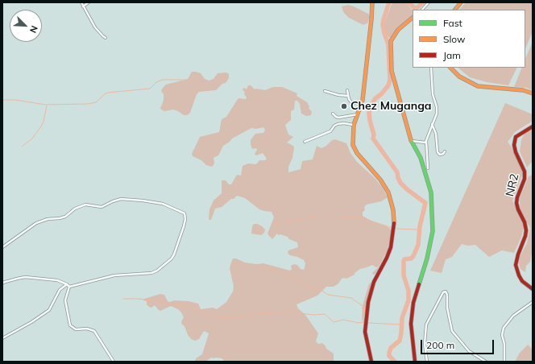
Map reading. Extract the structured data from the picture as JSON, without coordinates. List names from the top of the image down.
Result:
{
  "streets": {
    "main road": ["NR2"]
  },
  "places": ["Chez Muganga"],
  "legend": ["Fast", "Slow", "Jam"],
  "scale_bar": "200 m",
  "north": "bottom right"
}
